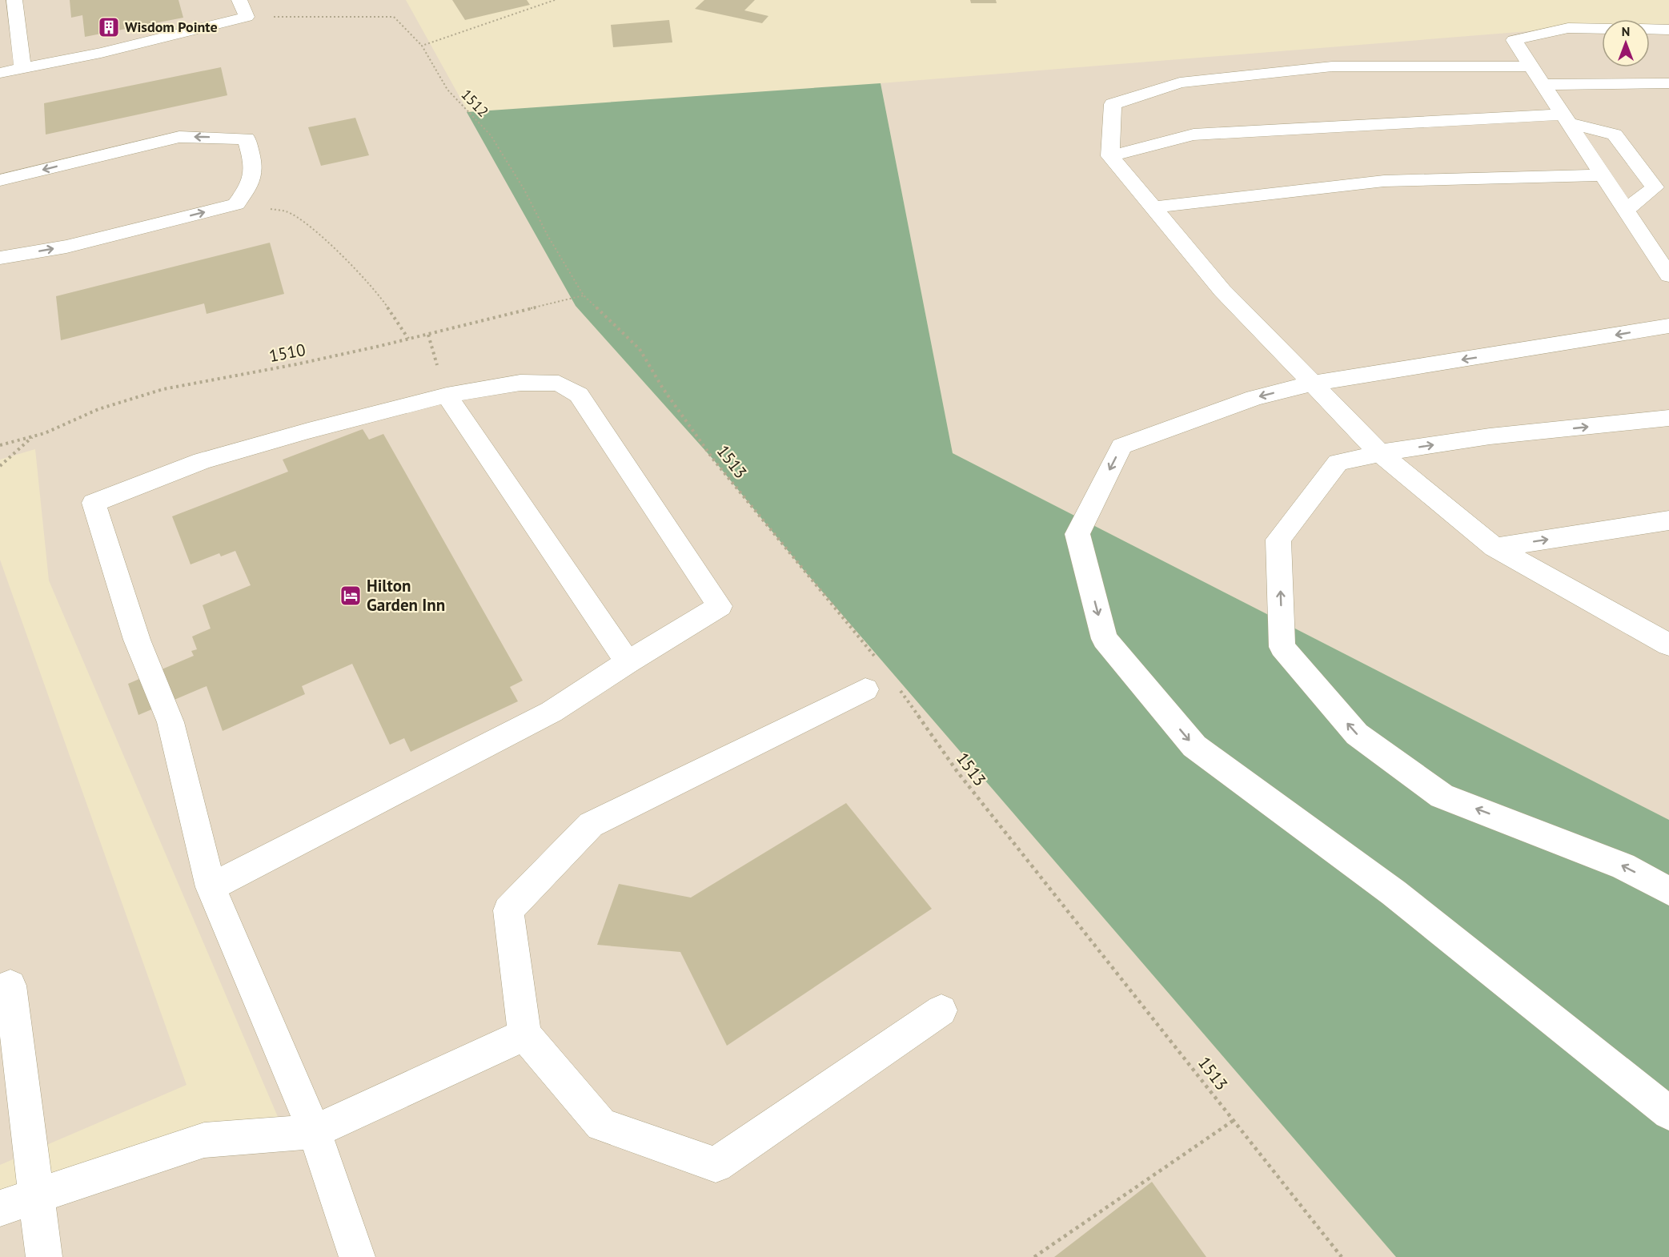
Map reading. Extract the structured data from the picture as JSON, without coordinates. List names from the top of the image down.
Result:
{
  "streets": {
    "path": ["1512", "1510", "1513"]
  },
  "crossings": [
    ["1512", "1510"],
    ["1512", "1513"],
    ["1510", "1513"]
  ],
  "places": {
    "building": ["Wisdom Pointe"],
    "hotel": ["Hilton Garden Inn"]
  },
  "north": "top"
}
